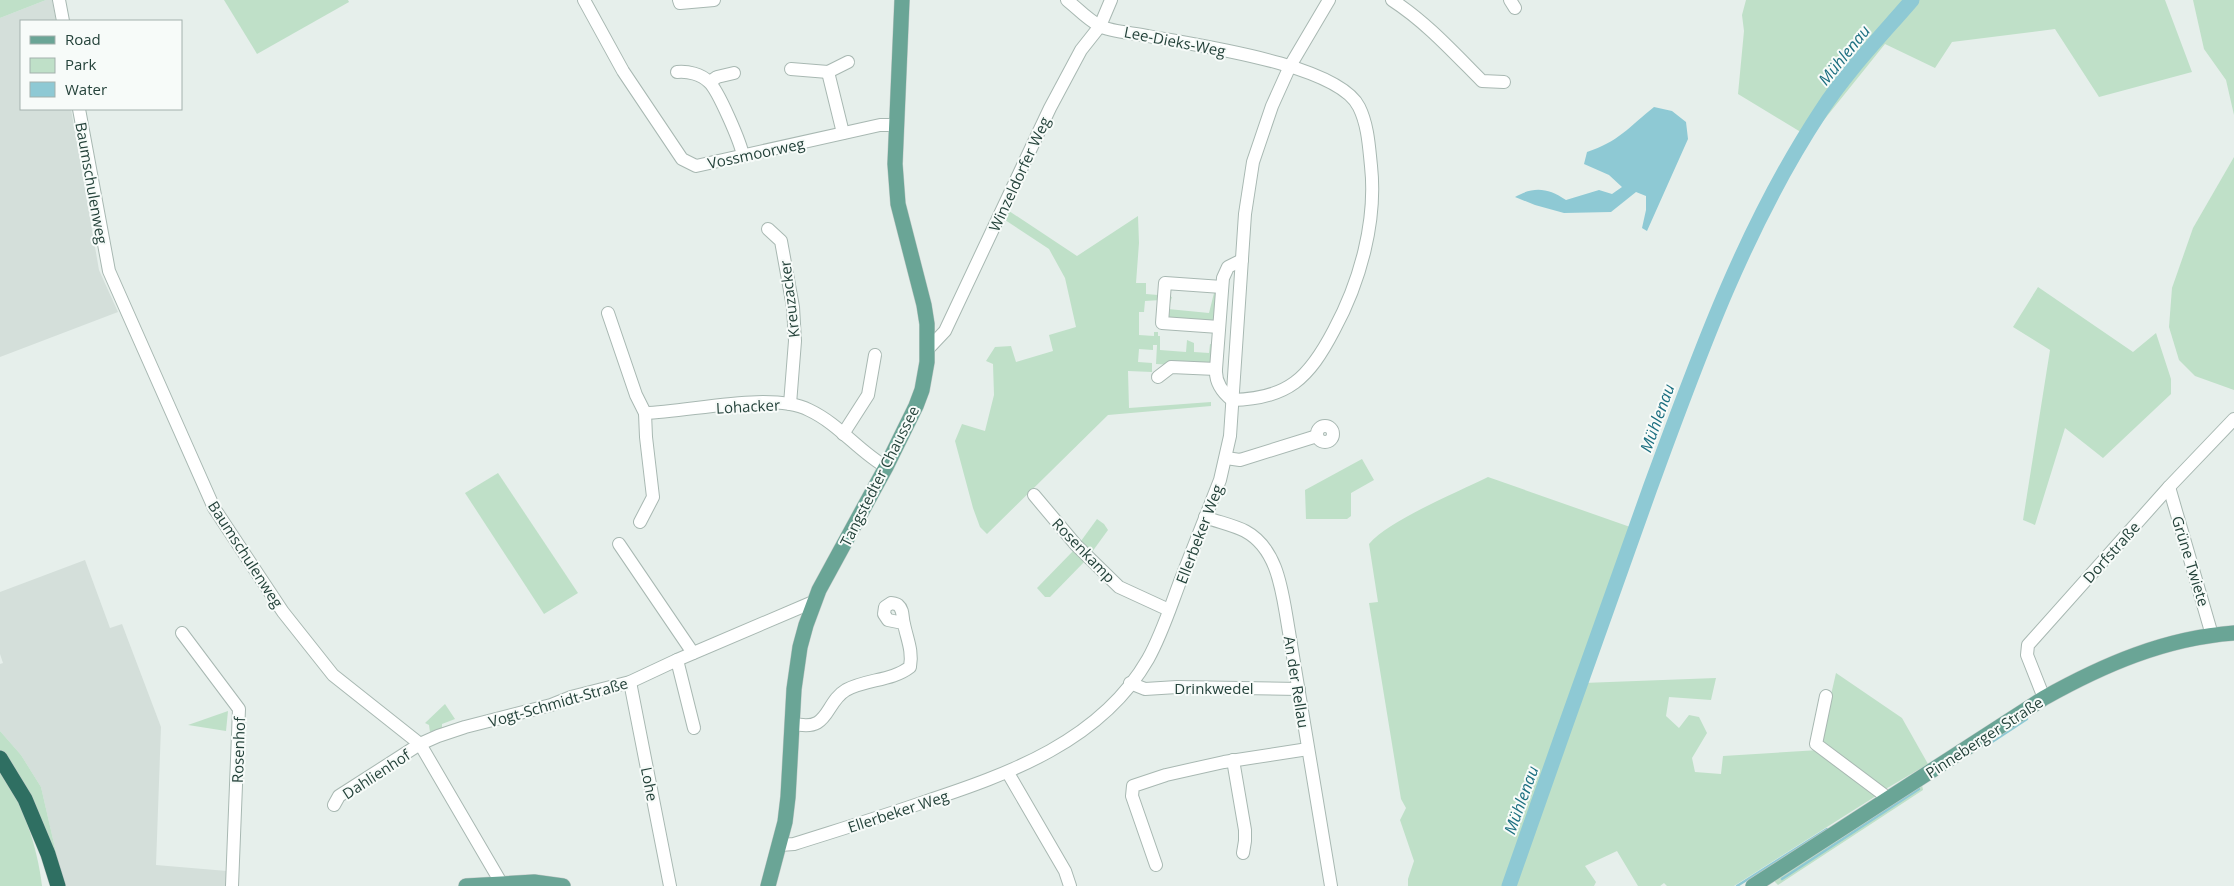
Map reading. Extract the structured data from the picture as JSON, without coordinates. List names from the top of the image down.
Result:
{
  "streets": {
    "main road": ["Tangstedter Chaussee", "Pinneberger Straße"],
    "street": [
      "Lee-Dieks-Weg",
      "Vossmoorweg",
      "Winzeldorfer Weg",
      "Baumschulenweg",
      "Kreuzacker",
      "Lohacker",
      "Ellerbeker Weg",
      "Rosenkamp",
      "Dorfstraße",
      "Grüne Twiete",
      "An der Rellau",
      "Drinkwedel",
      "Vogt-Schmidt-Straße",
      "Rosenhof",
      "Dahlienhof",
      "Lohe"
    ]
  },
  "crossings": [
    ["Lee-Dieks-Weg", "Winzeldorfer Weg"],
    ["Lee-Dieks-Weg", "Ellerbeker Weg"],
    ["Vossmoorweg", "Tangstedter Chaussee"],
    ["Winzeldorfer Weg", "Tangstedter Chaussee"],
    ["Baumschulenweg", "Vogt-Schmidt-Straße"],
    ["Baumschulenweg", "Dahlienhof"],
    ["Kreuzacker", "Lohacker"],
    ["Lohacker", "Tangstedter Chaussee"],
    ["Tangstedter Chaussee", "Ellerbeker Weg"],
    ["Tangstedter Chaussee", "Vogt-Schmidt-Straße"],
    ["Ellerbeker Weg", "Rosenkamp"],
    ["Ellerbeker Weg", "An der Rellau"],
    ["Ellerbeker Weg", "Drinkwedel"],
    ["Dorfstraße", "Grüne Twiete"],
    ["Dorfstraße", "Pinneberger Straße"],
    ["Grüne Twiete", "Pinneberger Straße"],
    ["An der Rellau", "Drinkwedel"],
    ["Vogt-Schmidt-Straße", "Dahlienhof"],
    ["Vogt-Schmidt-Straße", "Lohe"]
  ],
  "water": ["Mühlenau"],
  "legend": ["Road", "Park", "Water"]
}
